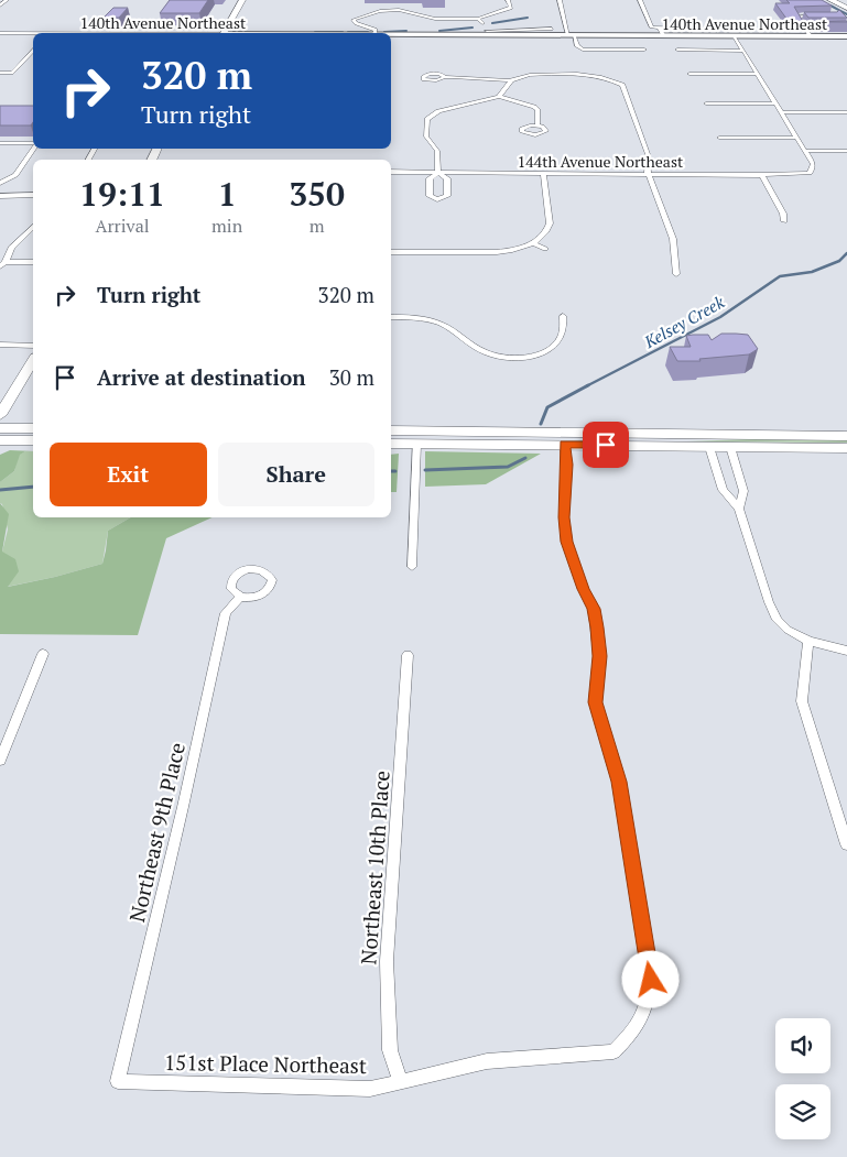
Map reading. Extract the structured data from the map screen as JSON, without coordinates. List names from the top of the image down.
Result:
{
  "streets": {
    "main road": ["140th Avenue Northeast"],
    "street": [
      "144th Avenue Northeast",
      "Northeast 9th Place",
      "Northeast 10th Place",
      "151st Place Northeast"
    ]
  },
  "crossings": [
    ["Northeast 9th Place", "151st Place Northeast"],
    ["Northeast 10th Place", "151st Place Northeast"]
  ],
  "water": ["Kelsey Creek"],
  "page": {
    "turn": ["320 m", "Turn right"],
    "eta": [
      "19:11",
      "Arrival",
      "1",
      "min",
      "350",
      "m"
    ],
    "list": [
      {
        "name": "Turn right",
        "value": "320 m"
      },
      {
        "name": "Arrive at destination",
        "value": "30 m"
      }
    ],
    "buttons": ["Exit", "Share"]
  }
}
